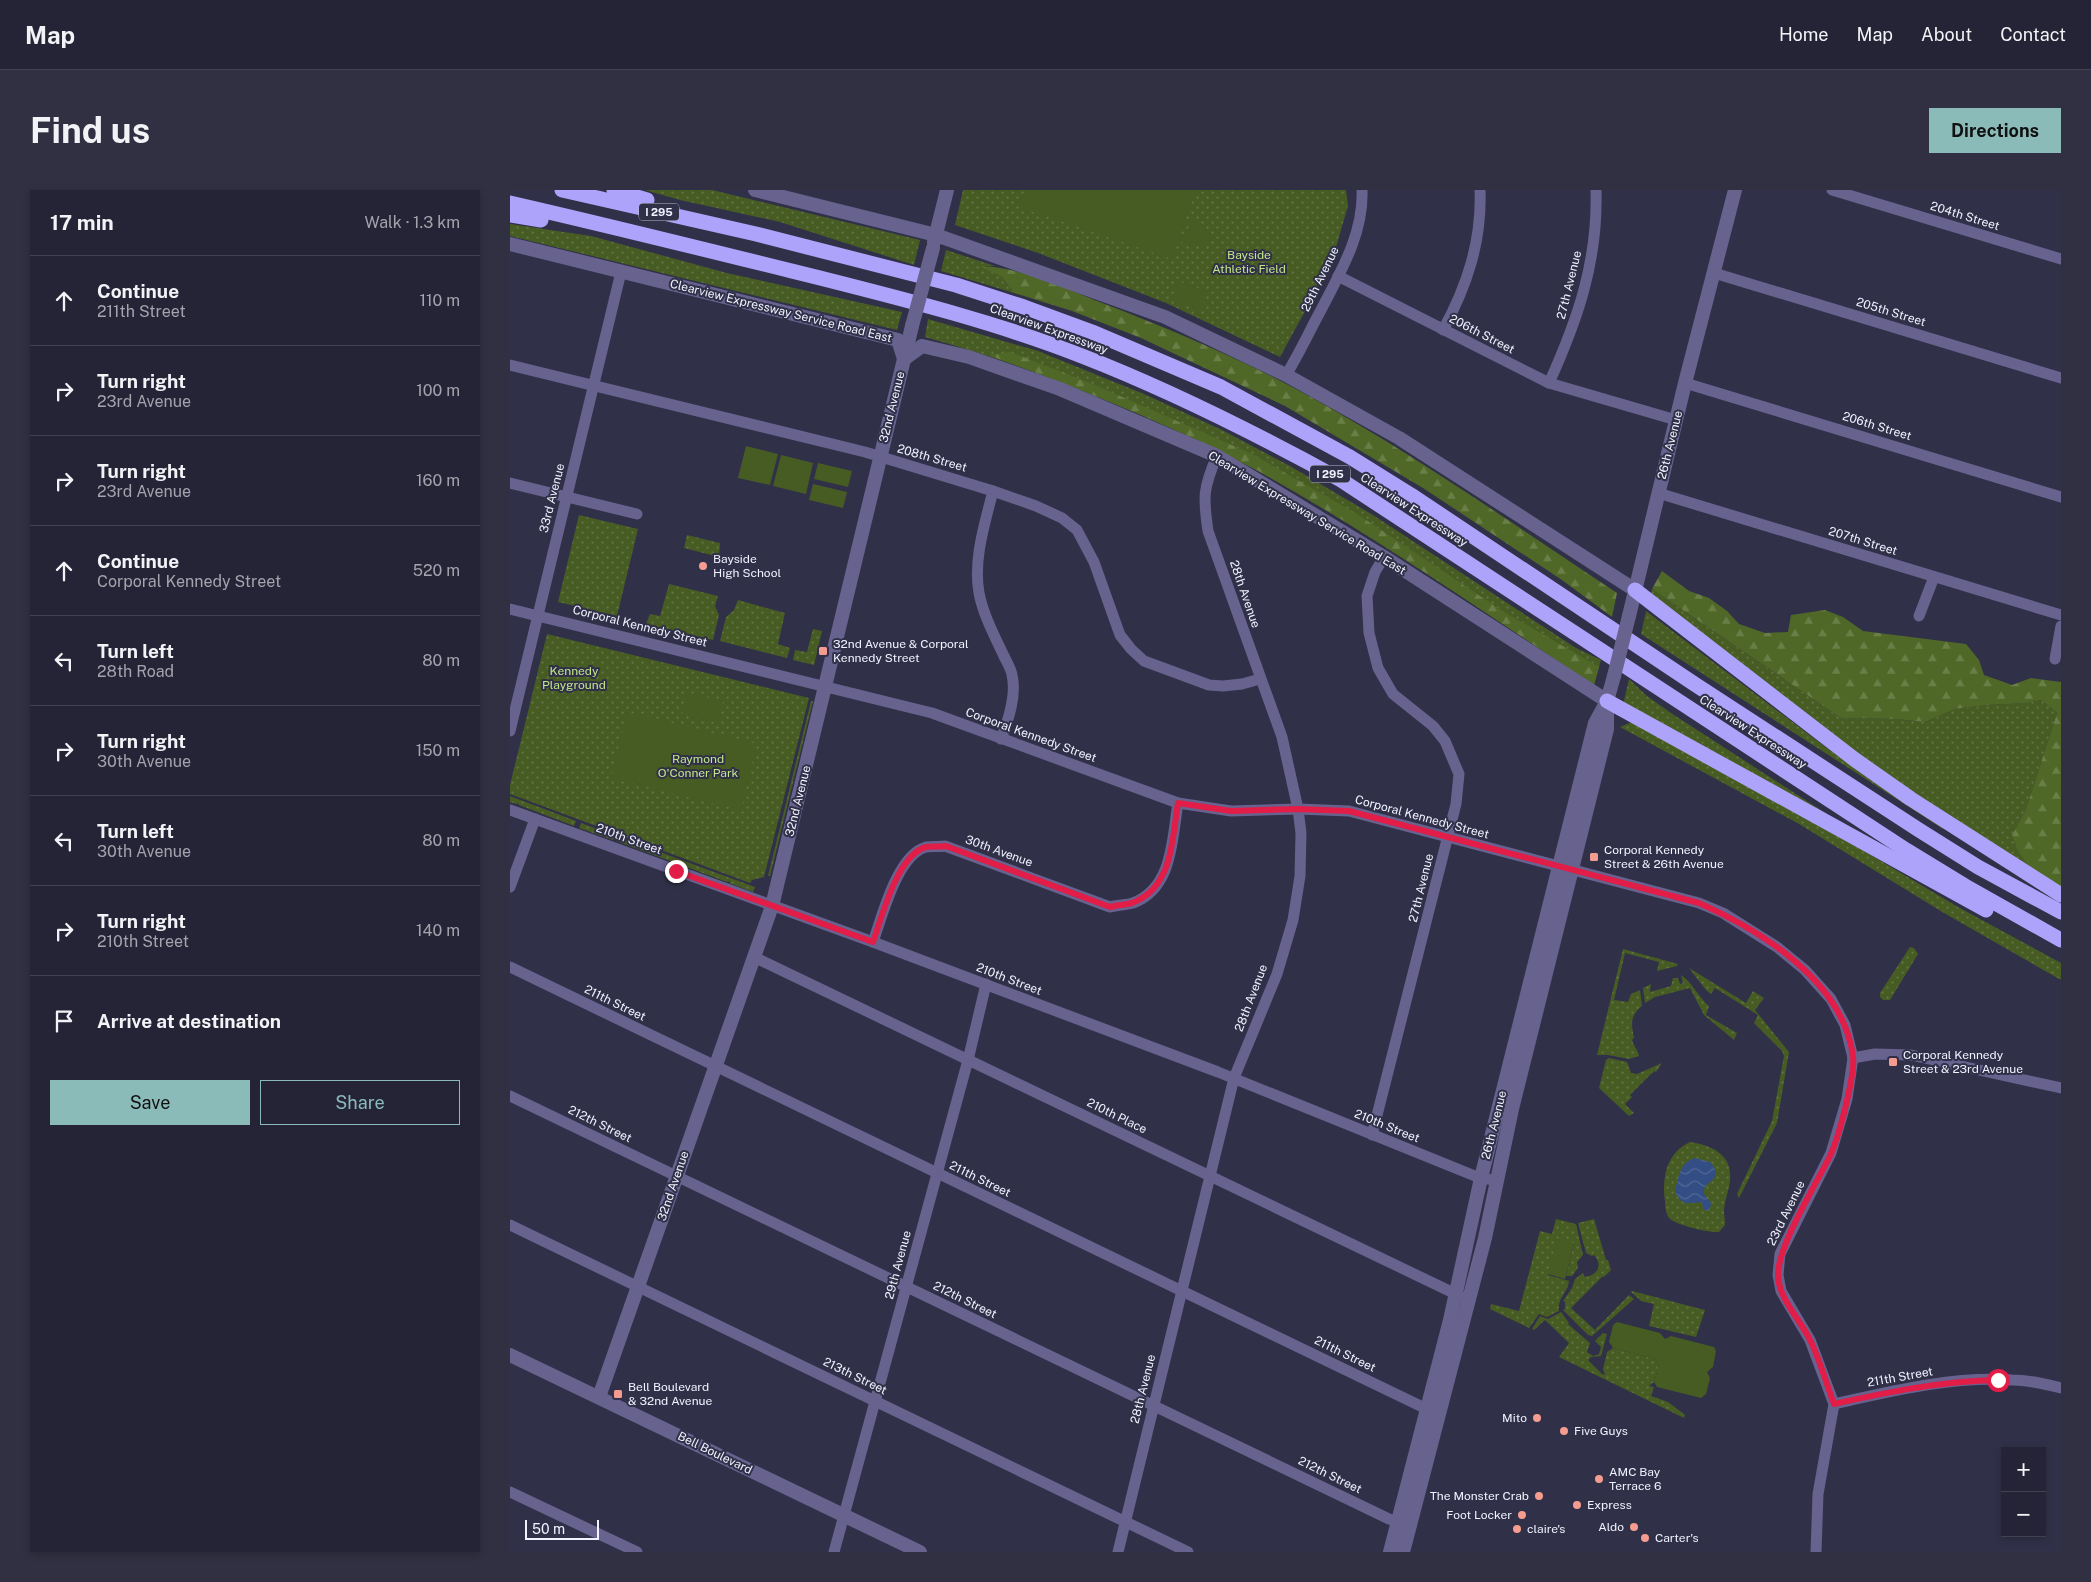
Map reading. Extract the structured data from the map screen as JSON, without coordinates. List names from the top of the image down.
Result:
{
  "streets": {
    "highway": ["I 295", "Clearview Expressway"],
    "street": [
      "204th Street",
      "29th Avenue",
      "27th Avenue",
      "Clearview Expressway Service Road East",
      "205th Street",
      "206th Street",
      "32nd Avenue",
      "26th Avenue",
      "208th Street",
      "33rd Avenue",
      "207th Street",
      "28th Avenue",
      "Corporal Kennedy Street",
      "210th Street",
      "30th Avenue",
      "211th Street",
      "210th Place",
      "212th Street",
      "23rd Avenue",
      "213th Street",
      "Bell Boulevard"
    ]
  },
  "crossings": [
    ["29th Avenue", "206th Street"],
    ["29th Avenue", "210th Street"],
    ["29th Avenue", "211th Street"],
    ["29th Avenue", "210th Place"],
    ["29th Avenue", "212th Street"],
    ["29th Avenue", "213th Street"],
    ["29th Avenue", "Bell Boulevard"],
    ["27th Avenue", "Clearview Expressway Service Road East"],
    ["27th Avenue", "206th Street"],
    ["27th Avenue", "Corporal Kennedy Street"],
    ["27th Avenue", "210th Street"],
    ["Clearview Expressway Service Road East", "32nd Avenue"],
    ["Clearview Expressway Service Road East", "26th Avenue"],
    ["Clearview Expressway Service Road East", "33rd Avenue"],
    ["Clearview Expressway Service Road East", "28th Avenue"],
    ["205th Street", "26th Avenue"],
    ["206th Street", "26th Avenue"],
    ["32nd Avenue", "208th Street"],
    ["32nd Avenue", "Corporal Kennedy Street"],
    ["32nd Avenue", "210th Street"],
    ["32nd Avenue", "211th Street"],
    ["32nd Avenue", "210th Place"],
    ["32nd Avenue", "212th Street"],
    ["32nd Avenue", "213th Street"],
    ["32nd Avenue", "Bell Boulevard"],
    ["26th Avenue", "207th Street"],
    ["26th Avenue", "Corporal Kennedy Street"],
    ["26th Avenue", "210th Street"],
    ["26th Avenue", "211th Street"],
    ["26th Avenue", "210th Place"],
    ["26th Avenue", "212th Street"],
    ["208th Street", "33rd Avenue"],
    ["208th Street", "28th Avenue"],
    ["33rd Avenue", "Corporal Kennedy Street"],
    ["28th Avenue", "Corporal Kennedy Street"],
    ["28th Avenue", "210th Street"],
    ["28th Avenue", "211th Street"],
    ["28th Avenue", "210th Place"],
    ["28th Avenue", "212th Street"],
    ["28th Avenue", "213th Street"],
    ["Corporal Kennedy Street", "30th Avenue"],
    ["Corporal Kennedy Street", "23rd Avenue"],
    ["210th Street", "30th Avenue"],
    ["211th Street", "23rd Avenue"]
  ],
  "parks": ["Bayside Athletic Field", "Kennedy Playground", "Raymond O'Conner Park"],
  "places": {
    "other": [
      "Bayside High School",
      "Mito",
      "Five Guys",
      "AMC Bay Terrace 6",
      "The Monster Crab",
      "Express",
      "Foot Locker",
      "Aldo",
      "claire's",
      "Carter's"
    ],
    "transit": [
      "32nd Avenue & Corporal Kennedy Street",
      "Corporal Kennedy Street & 26th Avenue",
      "Corporal Kennedy Street & 23rd Avenue",
      "Bell Boulevard & 32nd Avenue"
    ]
  },
  "scale_bar": "50 m",
  "page": {
    "header": "Map",
    "nav": [
      "Home",
      "Map",
      "About",
      "Contact"
    ],
    "buttons": [
      "Directions",
      ["Save", "Share"]
    ],
    "title": "Find us",
    "heading": ["17 min", "Walk · 1.3 km"],
    "list": [
      ["Continue", "211th Street", "110 m"],
      ["Turn right", "23rd Avenue", "100 m"],
      ["Turn right", "23rd Avenue", "160 m"],
      ["Continue", "Corporal Kennedy Street", "520 m"],
      ["Turn left", "28th Road", "80 m"],
      ["Turn right", "30th Avenue", "150 m"],
      ["Turn left", "30th Avenue", "80 m"],
      ["Turn right", "210th Street", "140 m"],
      "Arrive at destination"
    ],
    "map_buttons": ["+", "−"],
    "scale": "50 m"
  }
}
